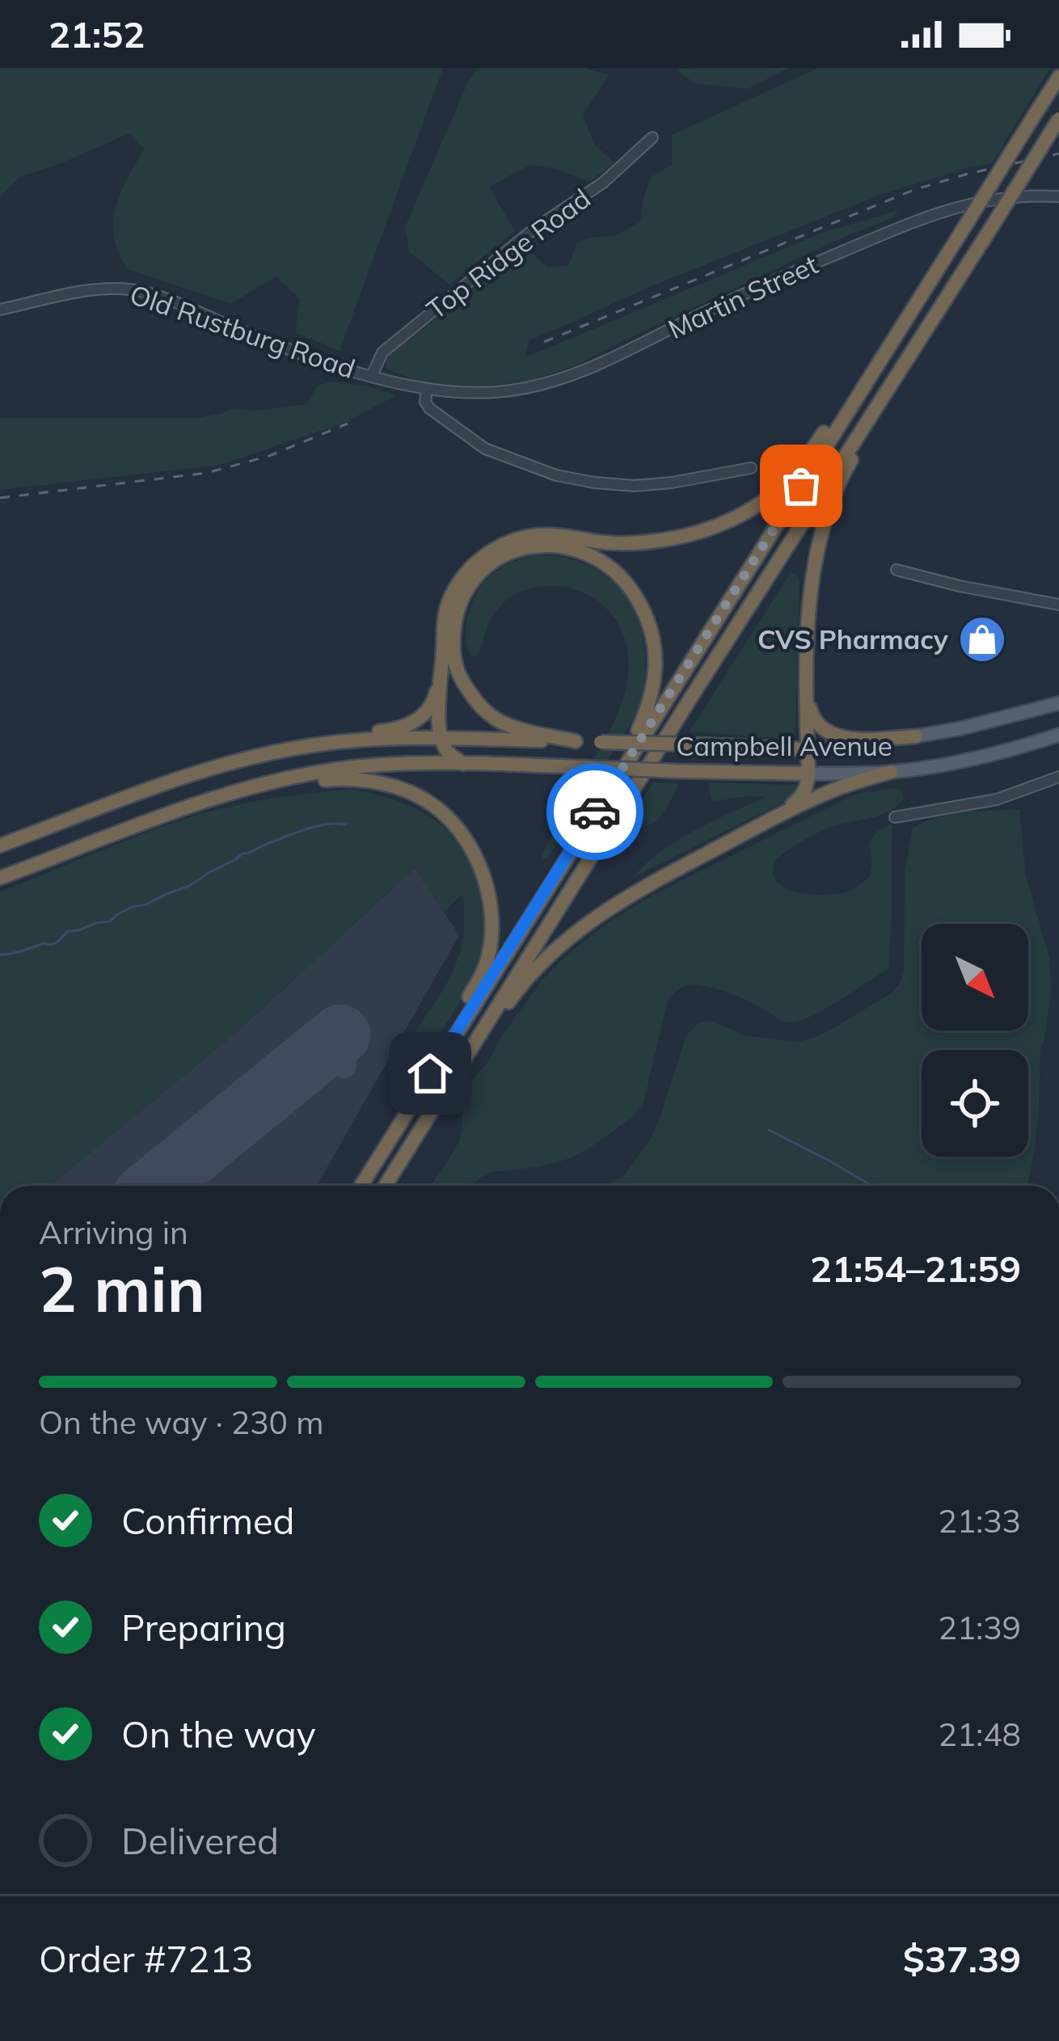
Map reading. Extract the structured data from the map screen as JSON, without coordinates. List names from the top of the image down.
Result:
{
  "streets": {
    "highway": ["Campbell Avenue"],
    "street": ["Top Ridge Road", "Martin Street", "Old Rustburg Road"]
  },
  "crossings": [
    ["Top Ridge Road", "Old Rustburg Road"],
    ["Martin Street", "Old Rustburg Road"]
  ],
  "places": {
    "shop": ["CVS Pharmacy"]
  },
  "north": "bottom right",
  "page": {
    "status": "21:52",
    "heading": ["2 min", "Arriving in", "21:54–21:59"],
    "panel": ["Order #7213", "$37.39"],
    "bar": "On the way · 230 m",
    "list": [
      ["Confirmed", "21:33"],
      ["Preparing", "21:39"],
      ["On the way", "21:48"],
      "Delivered"
    ]
  }
}
